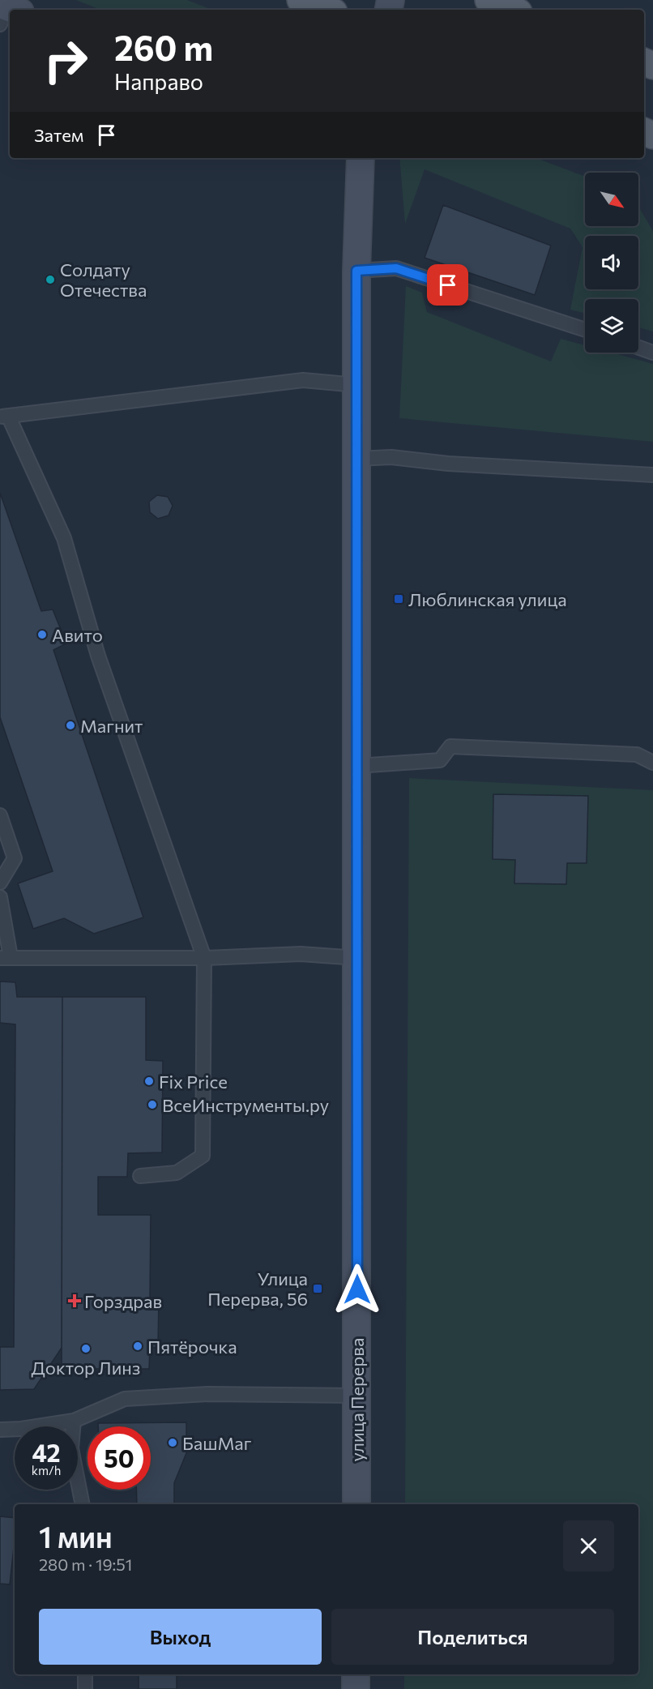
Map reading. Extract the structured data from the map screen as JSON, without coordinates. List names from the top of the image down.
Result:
{
  "streets": {
    "main road": ["улица Перерва"]
  },
  "places": {
    "other": [
      "Солдату Отечества",
      "Авито",
      "Магнит",
      "Fix Price",
      "ВсеИнструменты.ру",
      "Пятёрочка",
      "Доктор Линз",
      "БашМаг"
    ],
    "transit": ["Люблинская улица", "Улица Перерва, 56"],
    "health": ["Горздрав"]
  },
  "north": "bottom right",
  "page": {
    "turn": ["260 m", "Направо"],
    "then": "Затем",
    "speed": "42 km/h",
    "limit": "50",
    "heading": ["1 мин", "280 m · 19:51"],
    "buttons": ["Выход", "Поделиться"]
  }
}
